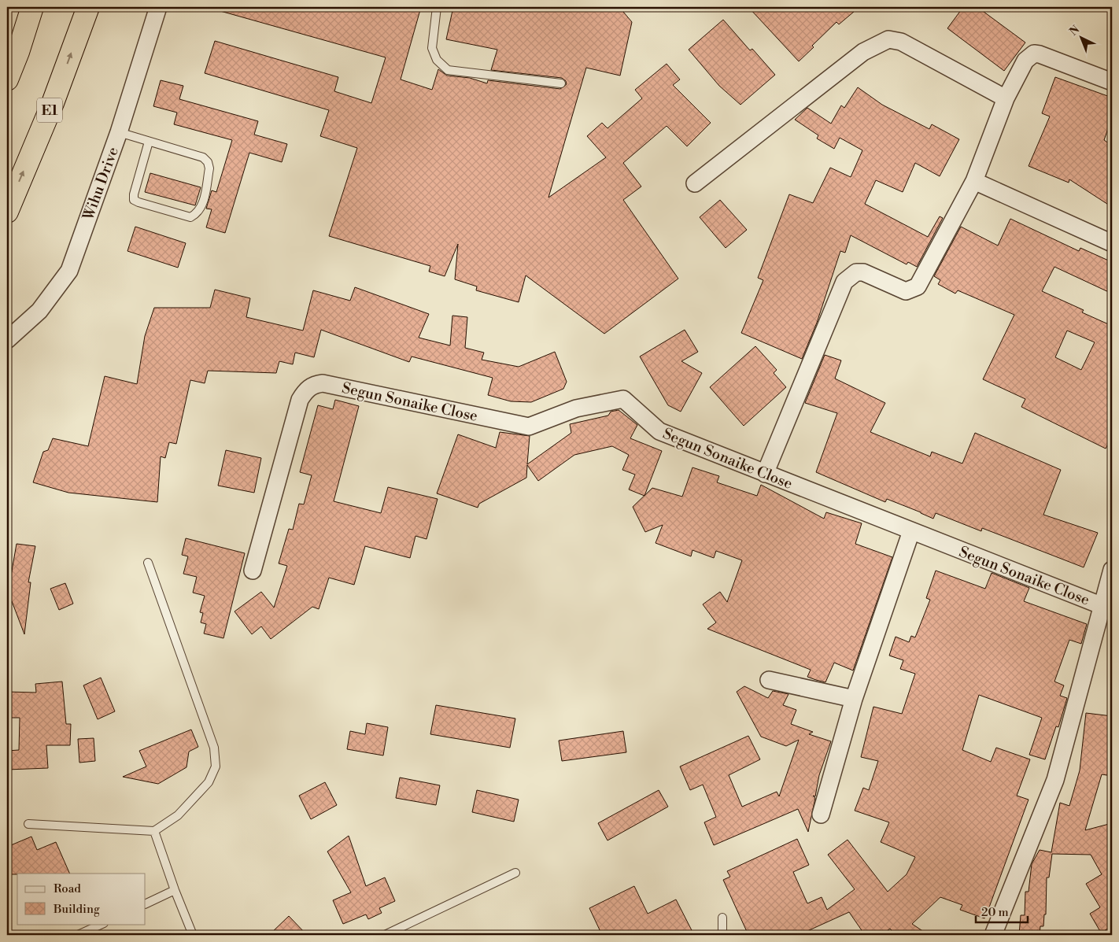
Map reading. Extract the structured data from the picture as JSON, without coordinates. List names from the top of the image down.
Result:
{
  "streets": {
    "highway": ["E1"],
    "street": ["Wihu Drive", "Segun Sonaike Close"]
  },
  "legend": ["Road", "Building"],
  "scale_bar": "20 m",
  "north": "top left"
}
